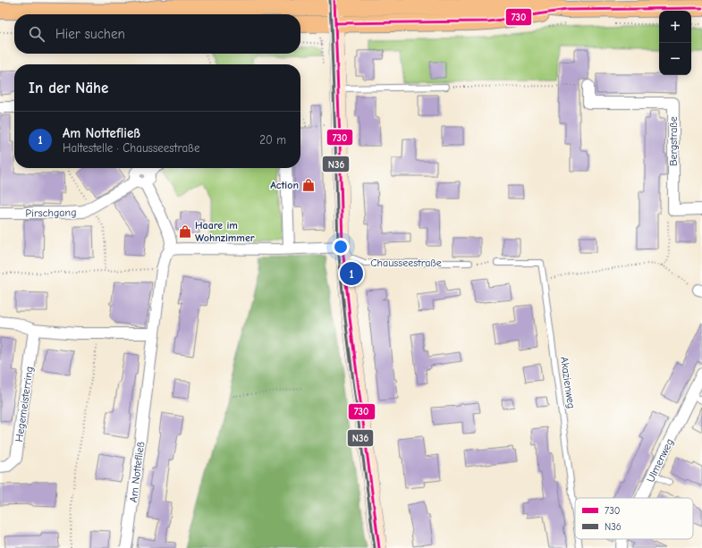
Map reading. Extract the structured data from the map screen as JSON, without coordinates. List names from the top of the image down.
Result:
{
  "streets": {
    "street": [
      "Bergstraße",
      "Pirschgang",
      "Hegemeisterring",
      "Ulmenweg",
      "Am Nottefließ"
    ],
    "lane": ["Chausseestraße", "Akazienweg"]
  },
  "crossings": [
    ["Pirschgang", "Am Nottefließ"]
  ],
  "places": {
    "shop": ["Action", "Haare im Wohnzimmer"]
  },
  "lines": ["transit line 730", "transit line N36"],
  "legend": ["730", "N36"],
  "page": {
    "map_buttons": ["+", "−"],
    "search": "Hier suchen",
    "heading": "In der Nähe",
    "list": [
      {
        "mark": "1",
        "name": "Am Nottefließ",
        "note": "Haltestelle · Chausseestraße",
        "value": "20 m"
      }
    ],
    "pins": "1"
  }
}
